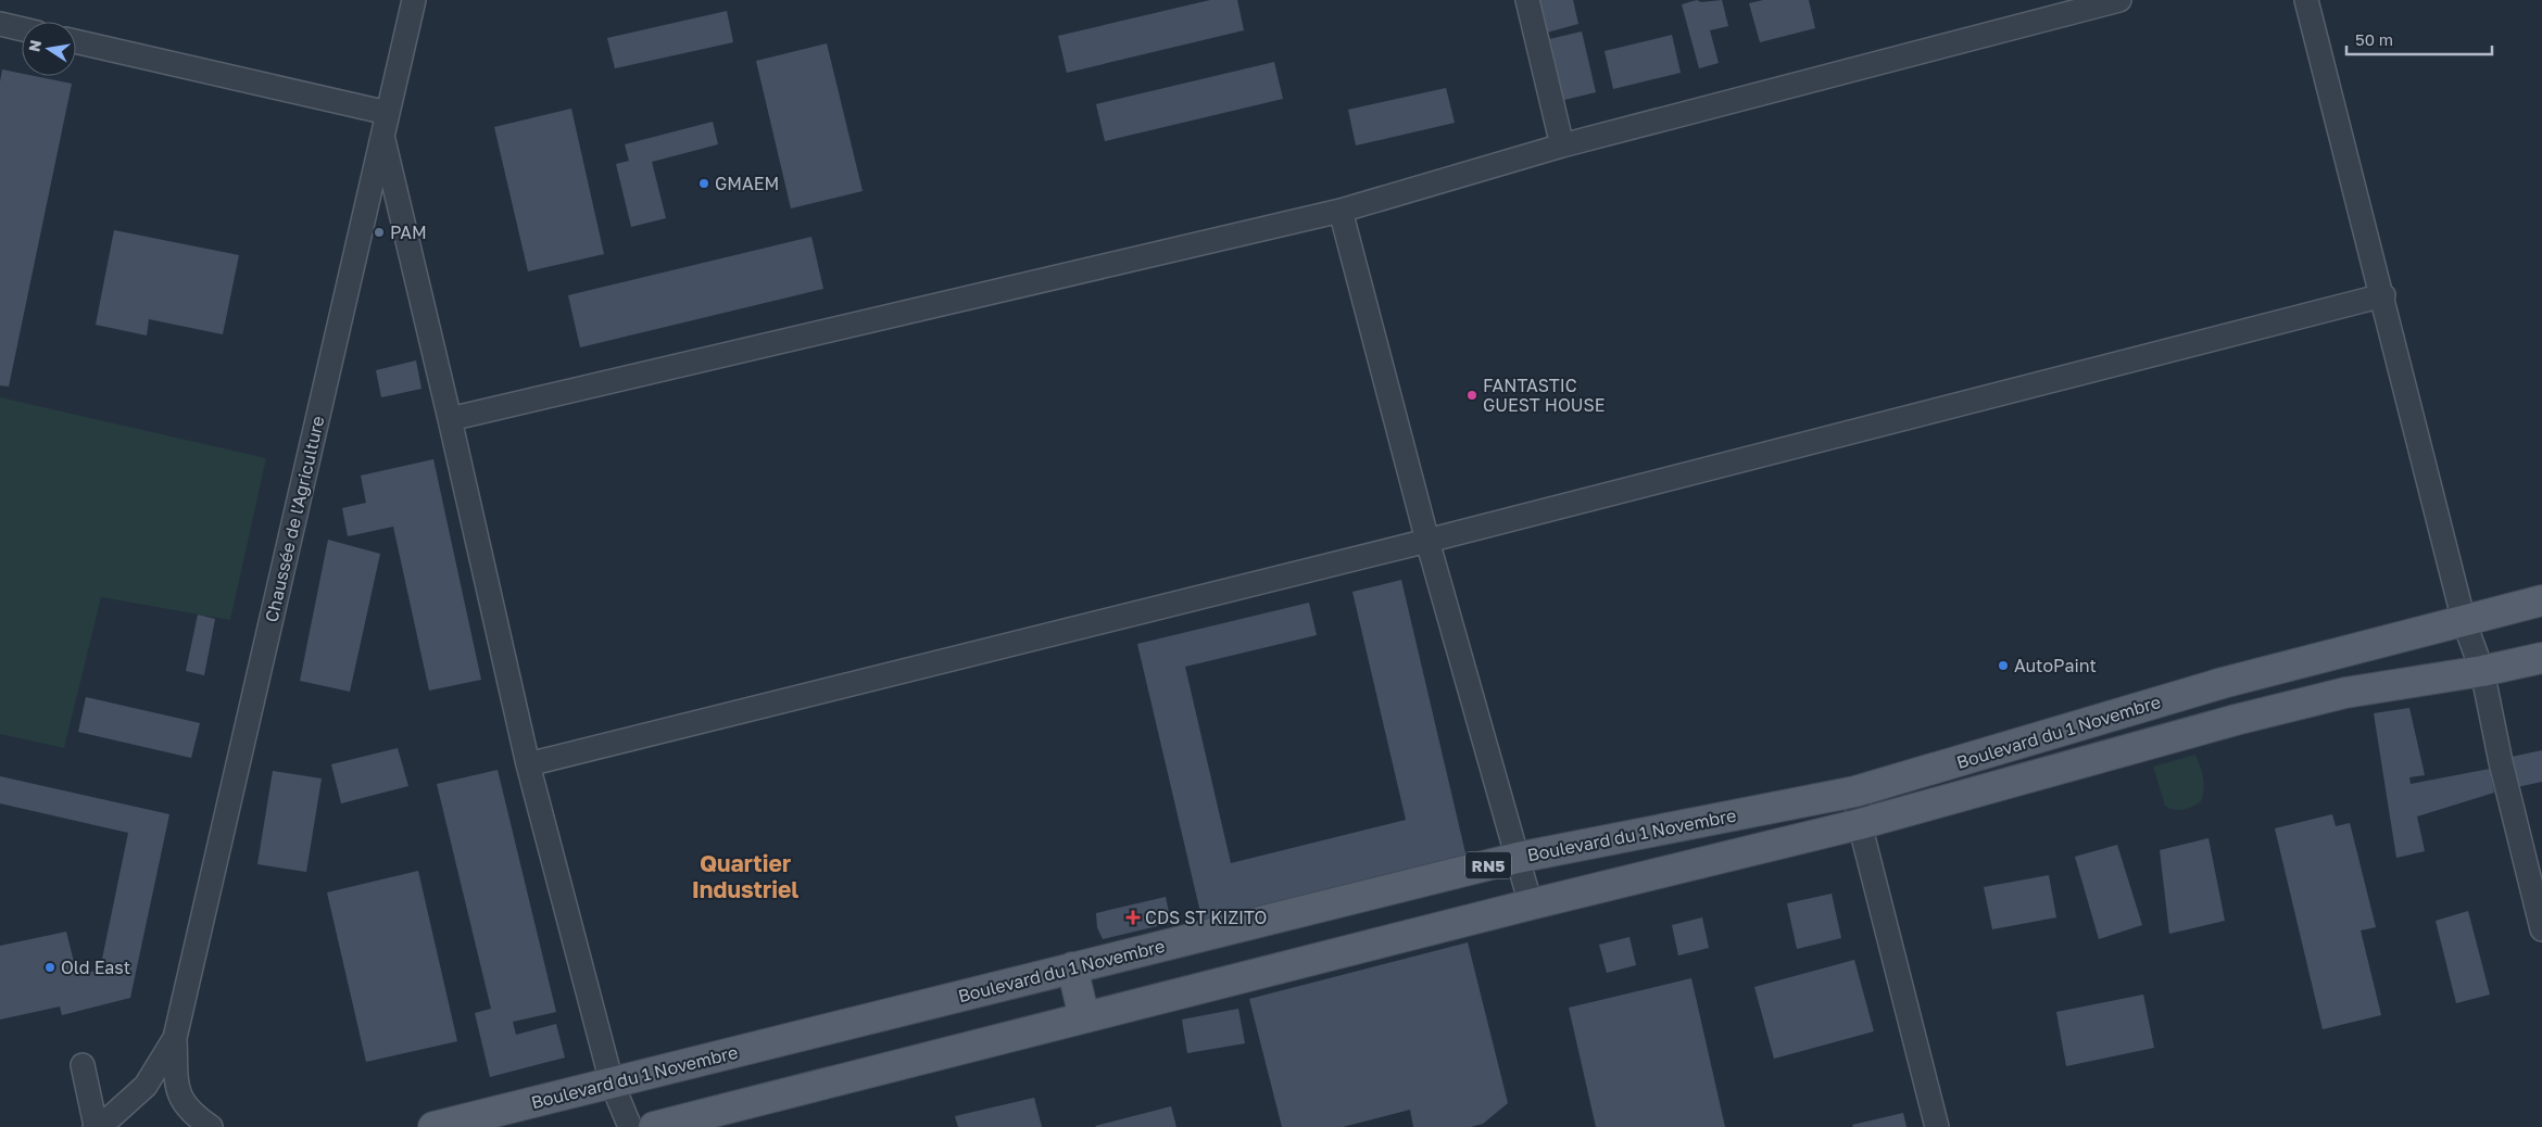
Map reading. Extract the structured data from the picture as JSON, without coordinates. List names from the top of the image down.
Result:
{
  "streets": {
    "main road": ["Boulevard du 1 Novembre", "RN5"],
    "street": ["Chaussée de l'Agriculture"]
  },
  "districts": ["Quartier Industriel"],
  "places": {
    "other": [
      "GMAEM",
      "PAM",
      "FANTASTIC GUEST HOUSE",
      "AutoPaint",
      "Old East"
    ],
    "health": ["CDS ST KIZITO"]
  },
  "scale_bar": "50 m",
  "north": "left"
}
